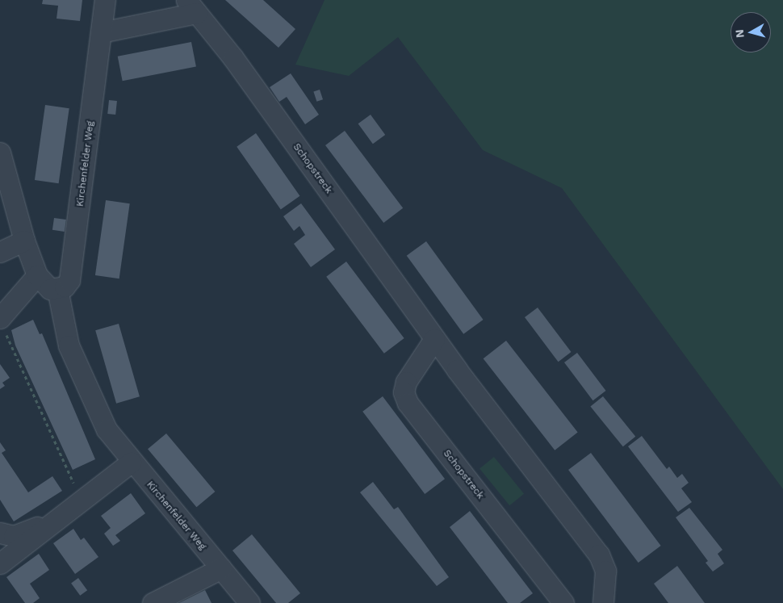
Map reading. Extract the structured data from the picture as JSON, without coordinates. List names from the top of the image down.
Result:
{
  "streets": {
    "street": ["Kirchenfelder Weg", "Schopstreck"]
  },
  "north": "left"
}
